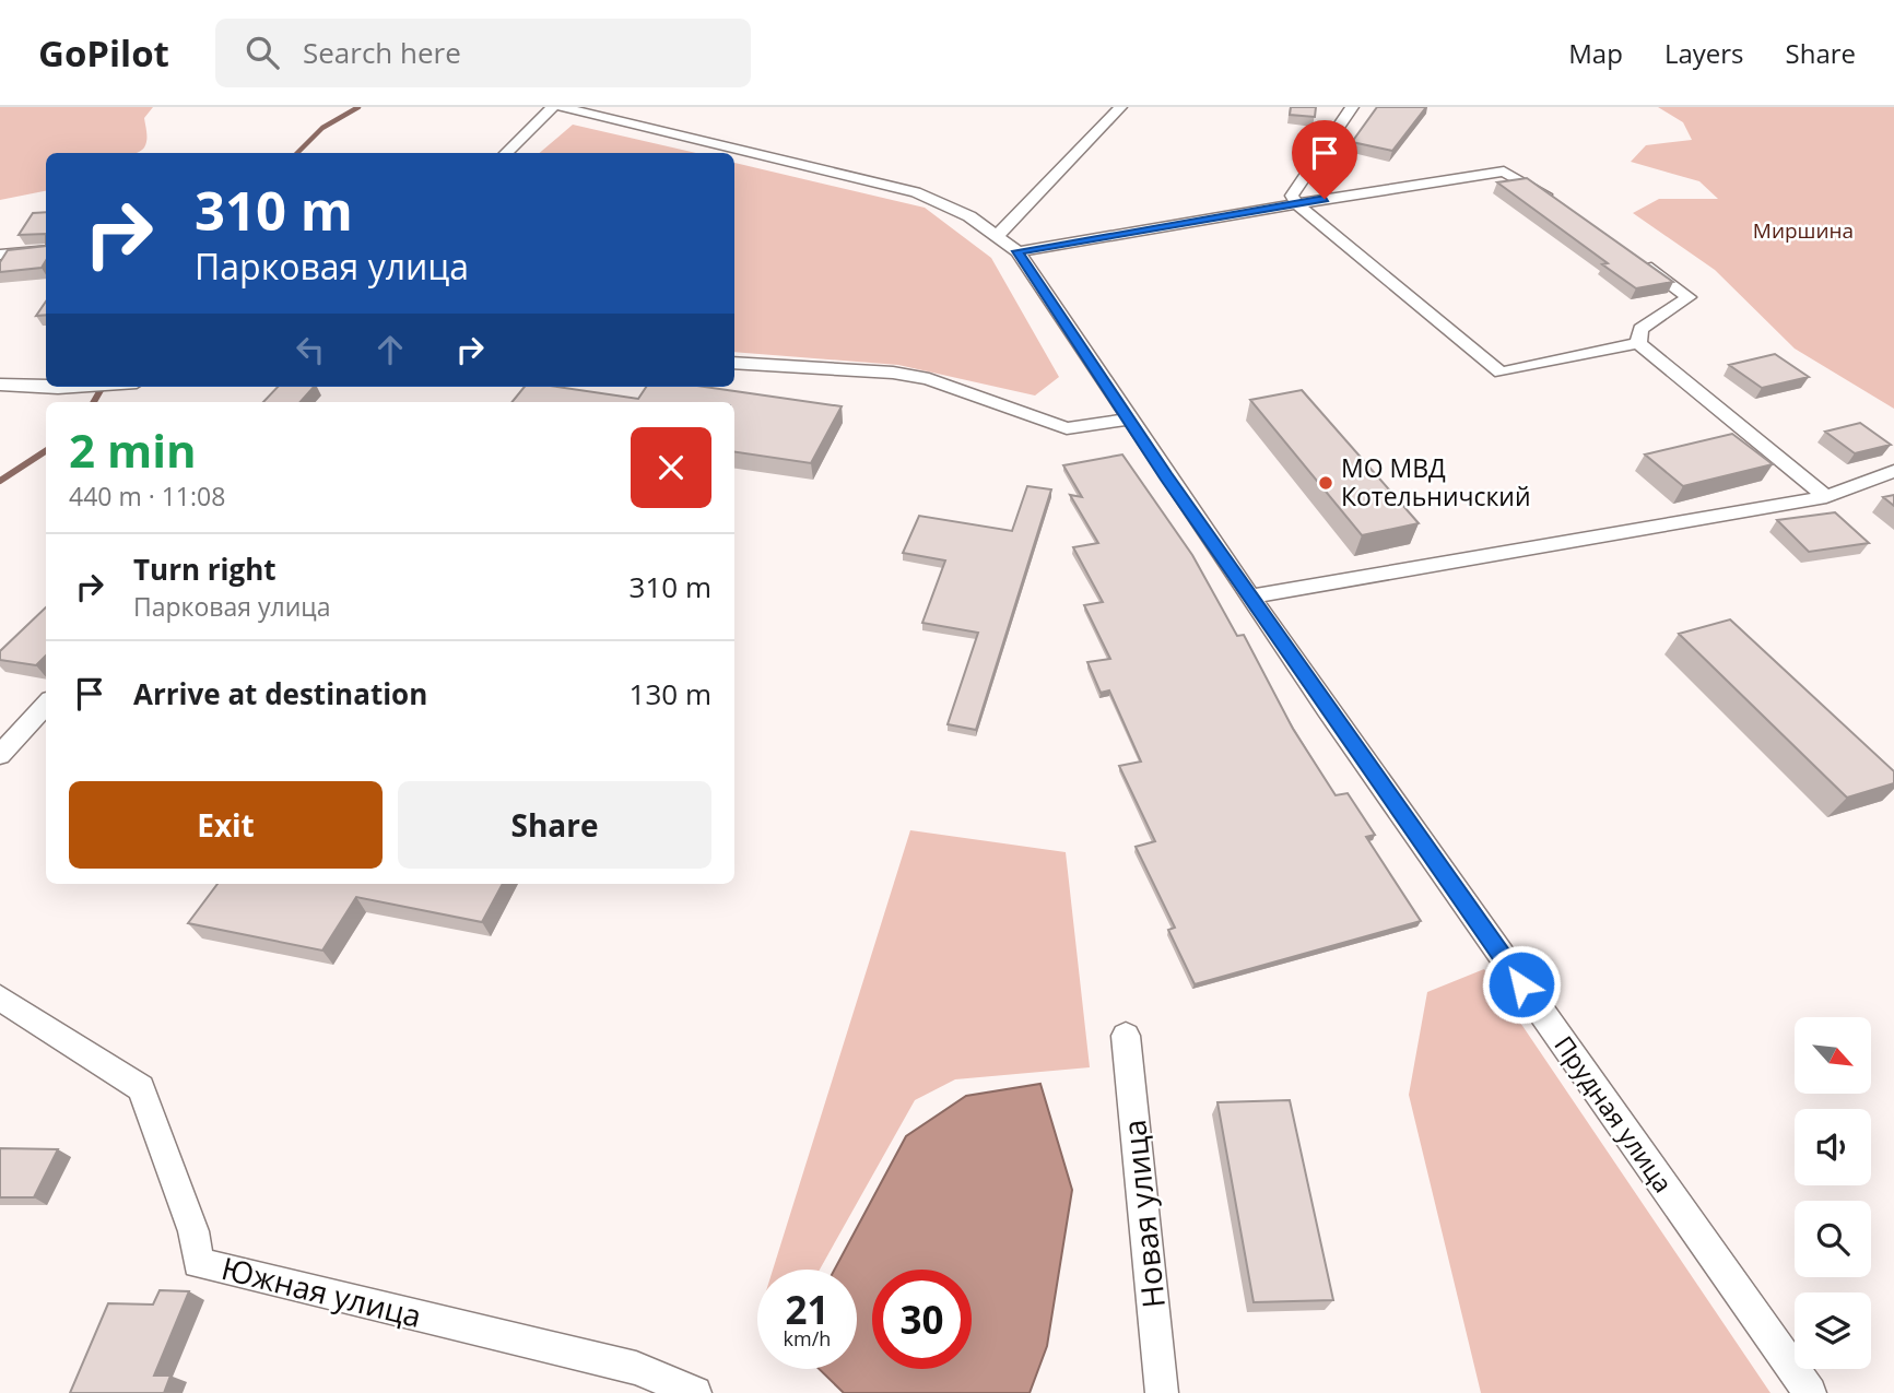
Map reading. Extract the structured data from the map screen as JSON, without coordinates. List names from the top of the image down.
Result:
{
  "streets": {
    "street": ["Прудная улица", "Новая улица", "Южная улица"]
  },
  "parks": ["Миршина"],
  "places": ["МО МВД Котельничский"],
  "north": "bottom right",
  "page": {
    "header": "GoPilot",
    "search": "Search here",
    "nav": ["Map", "Layers", "Share"],
    "turn": ["310 m", "Парковая улица"],
    "heading": ["2 min", "440 m · 11:08"],
    "list": [
      {
        "name": "Turn right",
        "note": "Парковая улица",
        "value": "310 m"
      },
      {
        "name": "Arrive at destination",
        "value": "130 m"
      }
    ],
    "buttons": ["Exit", "Share"],
    "speed": "21 km/h",
    "limit": "30"
  }
}
